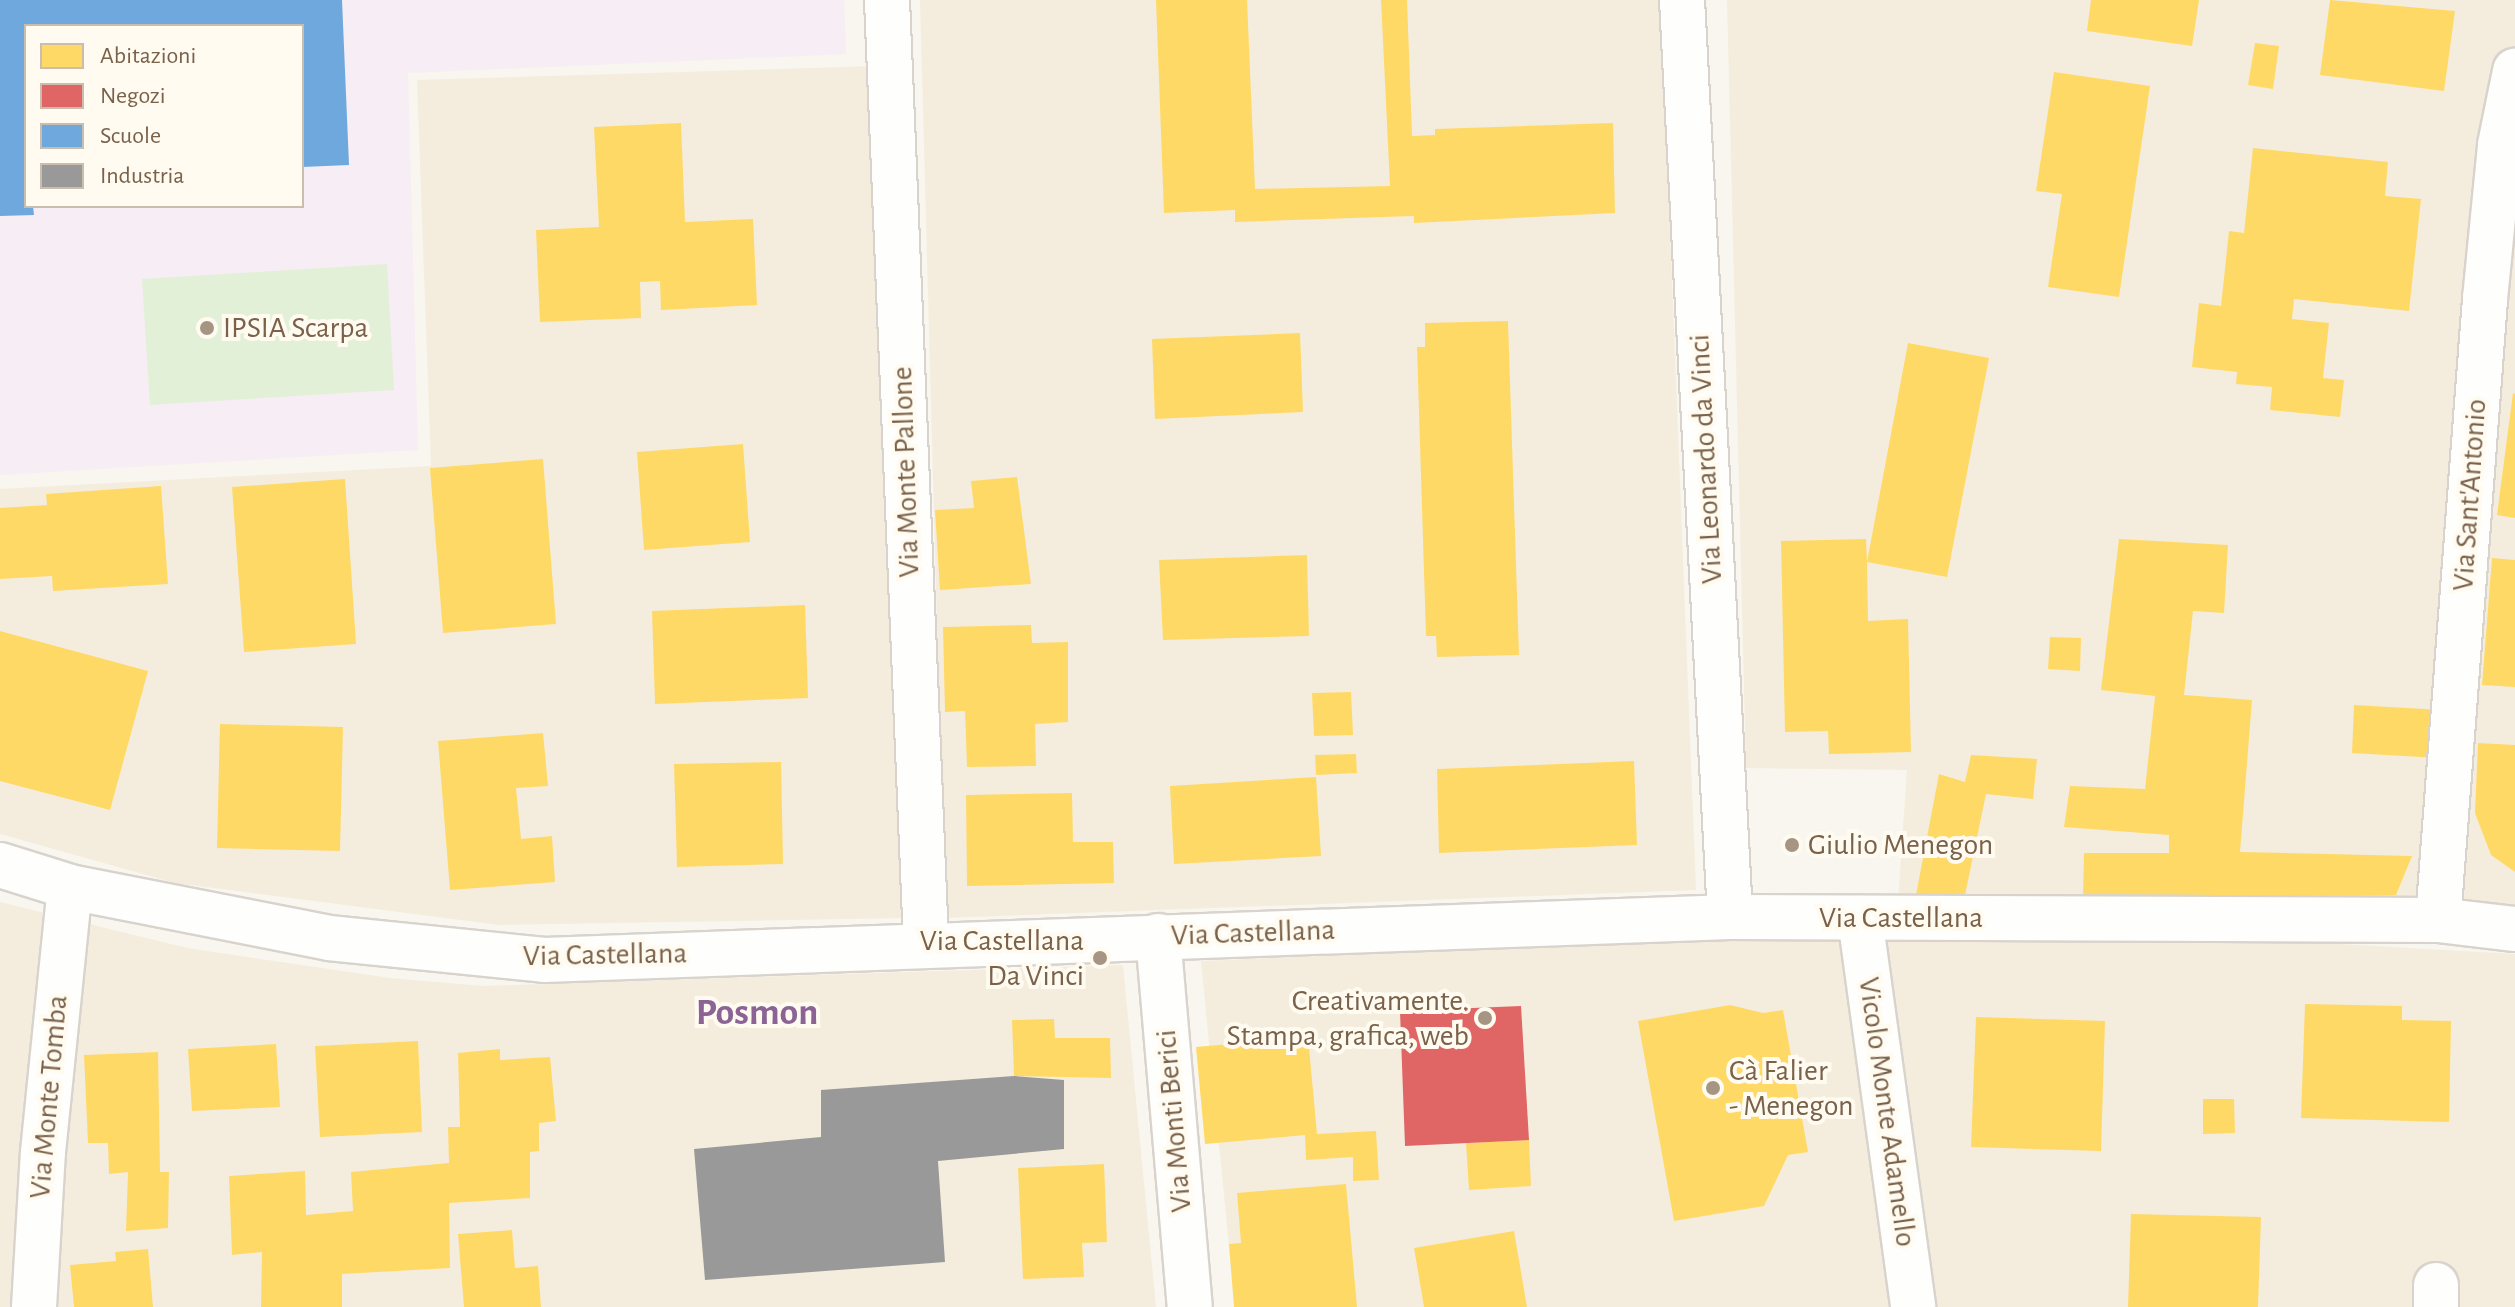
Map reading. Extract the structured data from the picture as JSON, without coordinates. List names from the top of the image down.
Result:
{
  "streets": {
    "street": [
      "Via Leonardo da Vinci",
      "Via Monte Pallone",
      "Via Sant'Antonio",
      "Via Castellana",
      "Via Monte Tomba",
      "Vicolo Monte Adamello",
      "Via Monti Berici"
    ]
  },
  "crossings": [
    ["Via Leonardo da Vinci", "Via Castellana"],
    ["Via Monte Pallone", "Via Castellana"],
    ["Via Sant'Antonio", "Via Castellana"],
    ["Via Castellana", "Via Monte Tomba"],
    ["Via Castellana", "Vicolo Monte Adamello"],
    ["Via Castellana", "Via Monti Berici"]
  ],
  "districts": ["Posmon"],
  "places": [
    "IPSIA Scarpa",
    "Giulio Menegon",
    "Via Castellana Da Vinci",
    "Creativamente. Stampa, grafica, web",
    "Cà Falier - Menegon"
  ],
  "legend": [
    "Abitazioni",
    "Negozi",
    "Scuole",
    "Industria"
  ]
}
